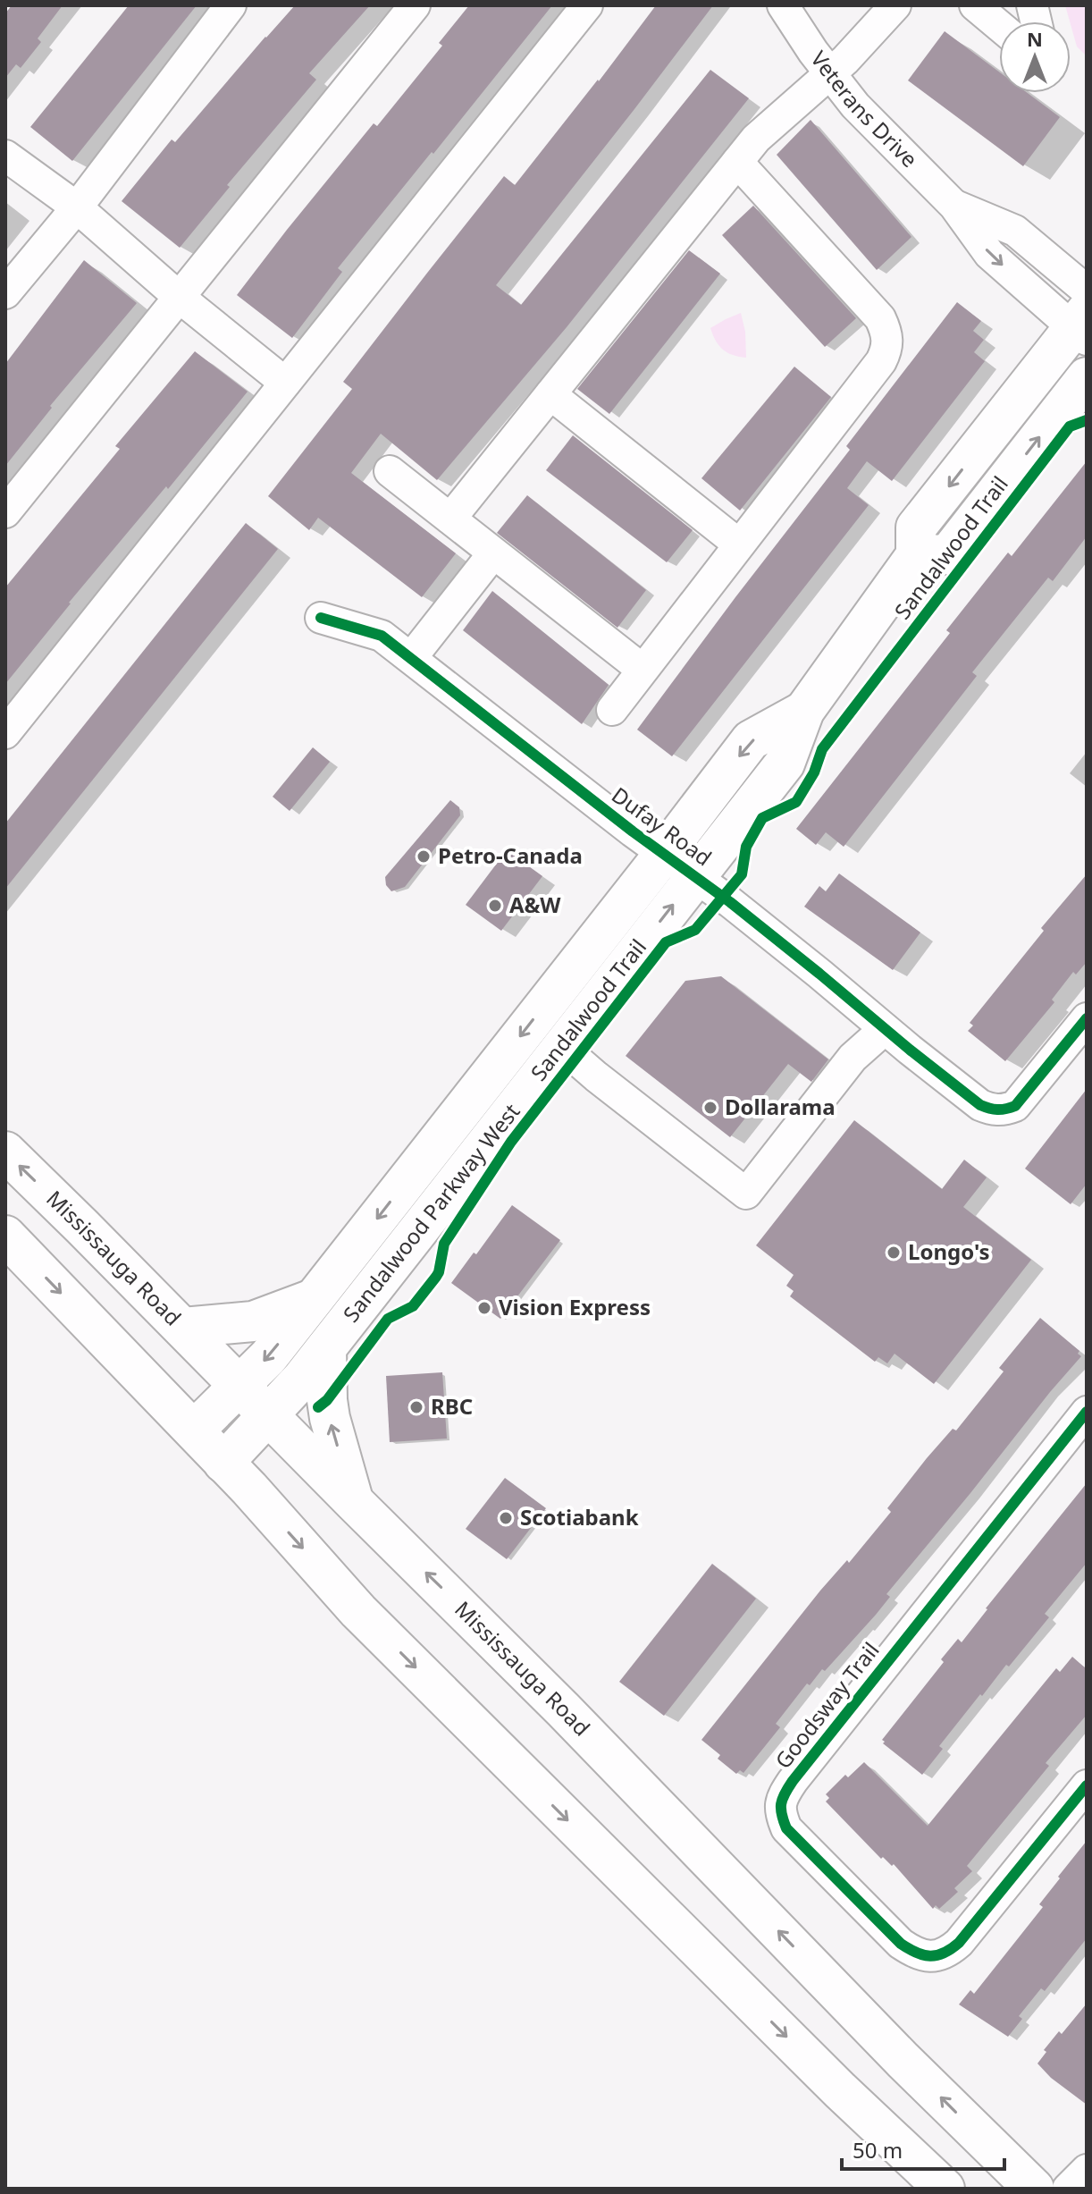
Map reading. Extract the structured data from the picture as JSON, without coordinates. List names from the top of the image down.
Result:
{
  "streets": {
    "main road": ["Sandalwood Parkway West", "Mississauga Road"],
    "street": ["Veterans Drive", "Dufay Road", "Goodsway Trail"],
    "cycle path": ["Sandalwood Trail"]
  },
  "crossings": [
    ["Veterans Drive", "Sandalwood Parkway West"],
    ["Dufay Road", "Sandalwood Parkway West"],
    ["Sandalwood Parkway West", "Mississauga Road"]
  ],
  "places": [
    "Petro-Canada",
    "A&W",
    "Dollarama",
    "Longo's",
    "Vision Express",
    "RBC",
    "Scotiabank"
  ],
  "scale_bar": "50 m",
  "north": "top"
}
